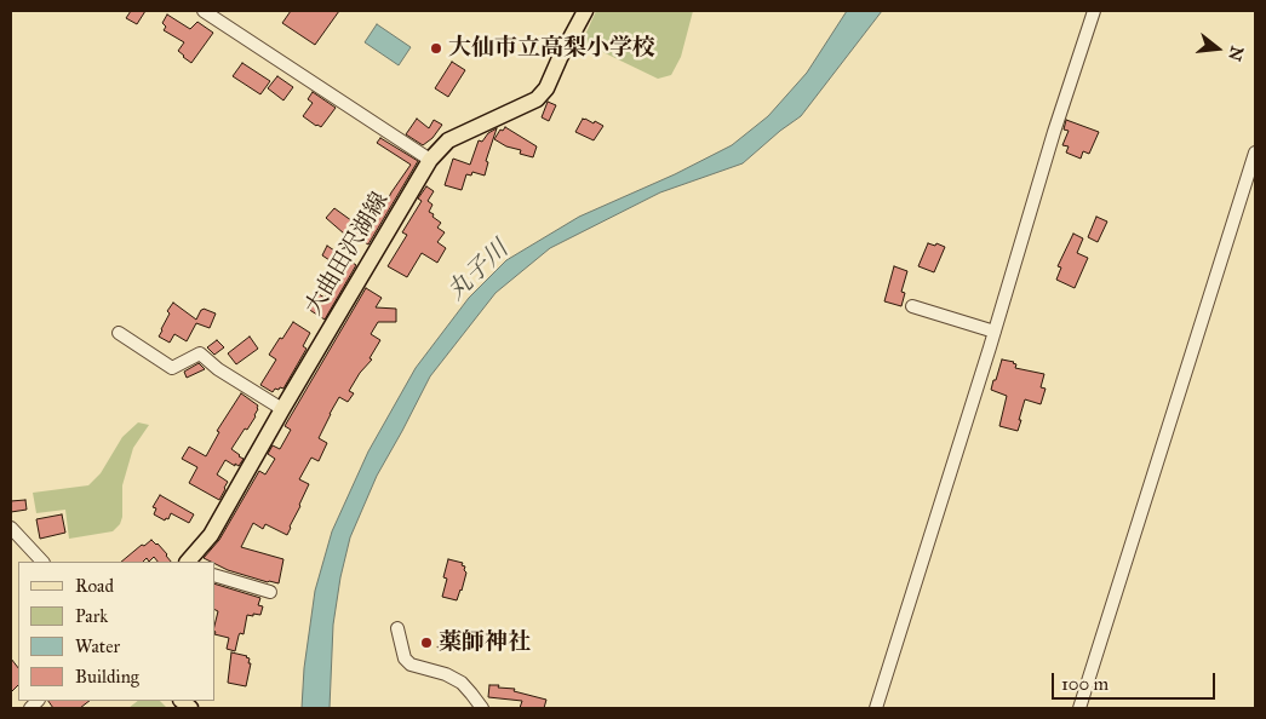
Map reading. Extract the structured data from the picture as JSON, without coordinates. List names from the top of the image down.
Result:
{
  "streets": {
    "main road": ["大曲田沢湖線"]
  },
  "water": ["丸子川"],
  "places": ["大仙市立高梨小学校", "薬師神社"],
  "legend": [
    "Road",
    "Park",
    "Water",
    "Building"
  ],
  "scale_bar": "100 m",
  "north": "right"
}
